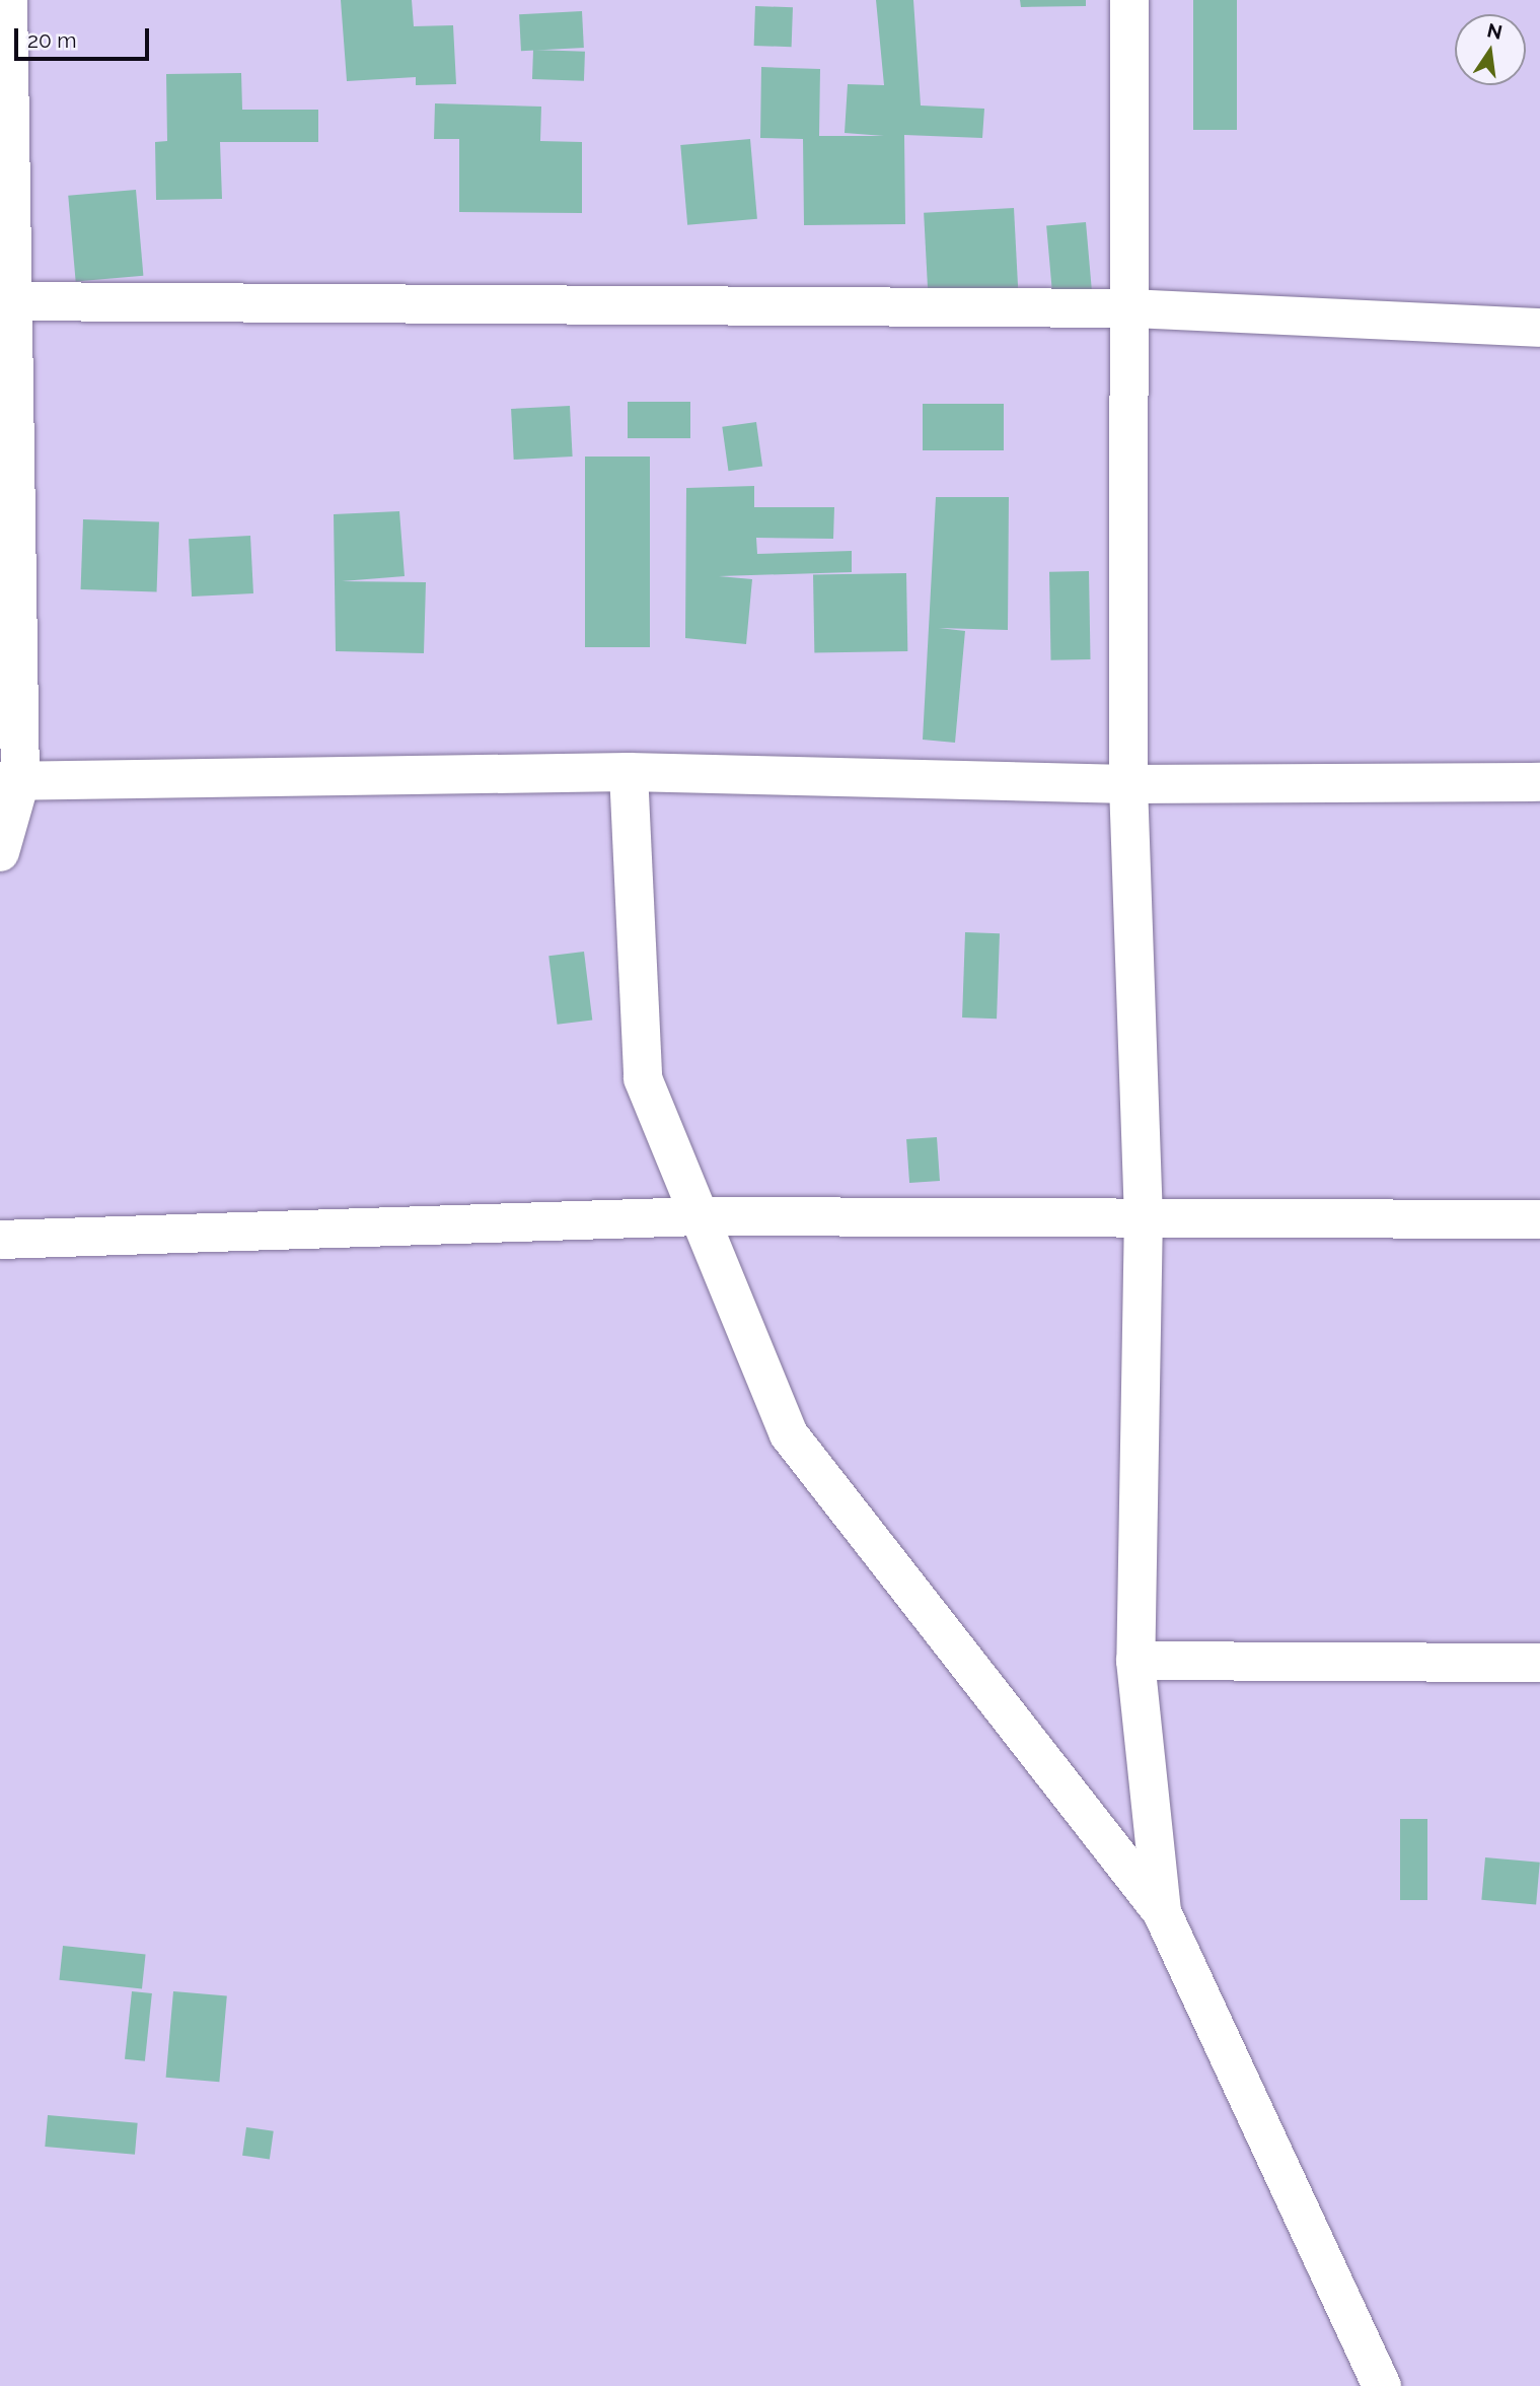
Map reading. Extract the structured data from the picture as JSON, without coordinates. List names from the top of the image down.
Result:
{
  "scale_bar": "20 m",
  "north": "top"
}
